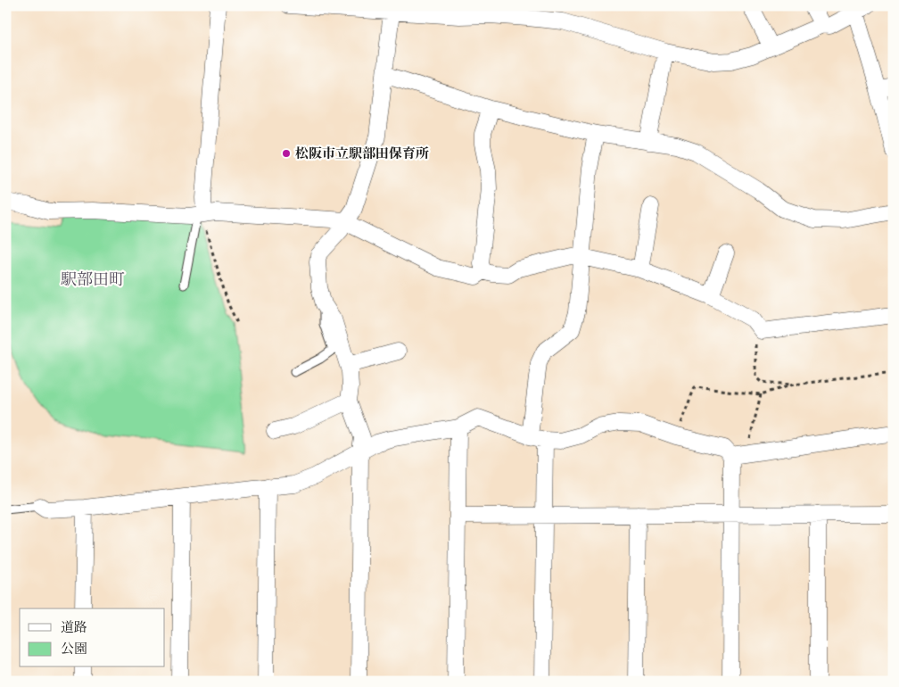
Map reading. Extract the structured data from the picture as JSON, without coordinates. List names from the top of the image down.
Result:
{
  "districts": ["駅部田町"],
  "places": ["松阪市立駅部田保育所"],
  "legend": ["道路", "公園"]
}
